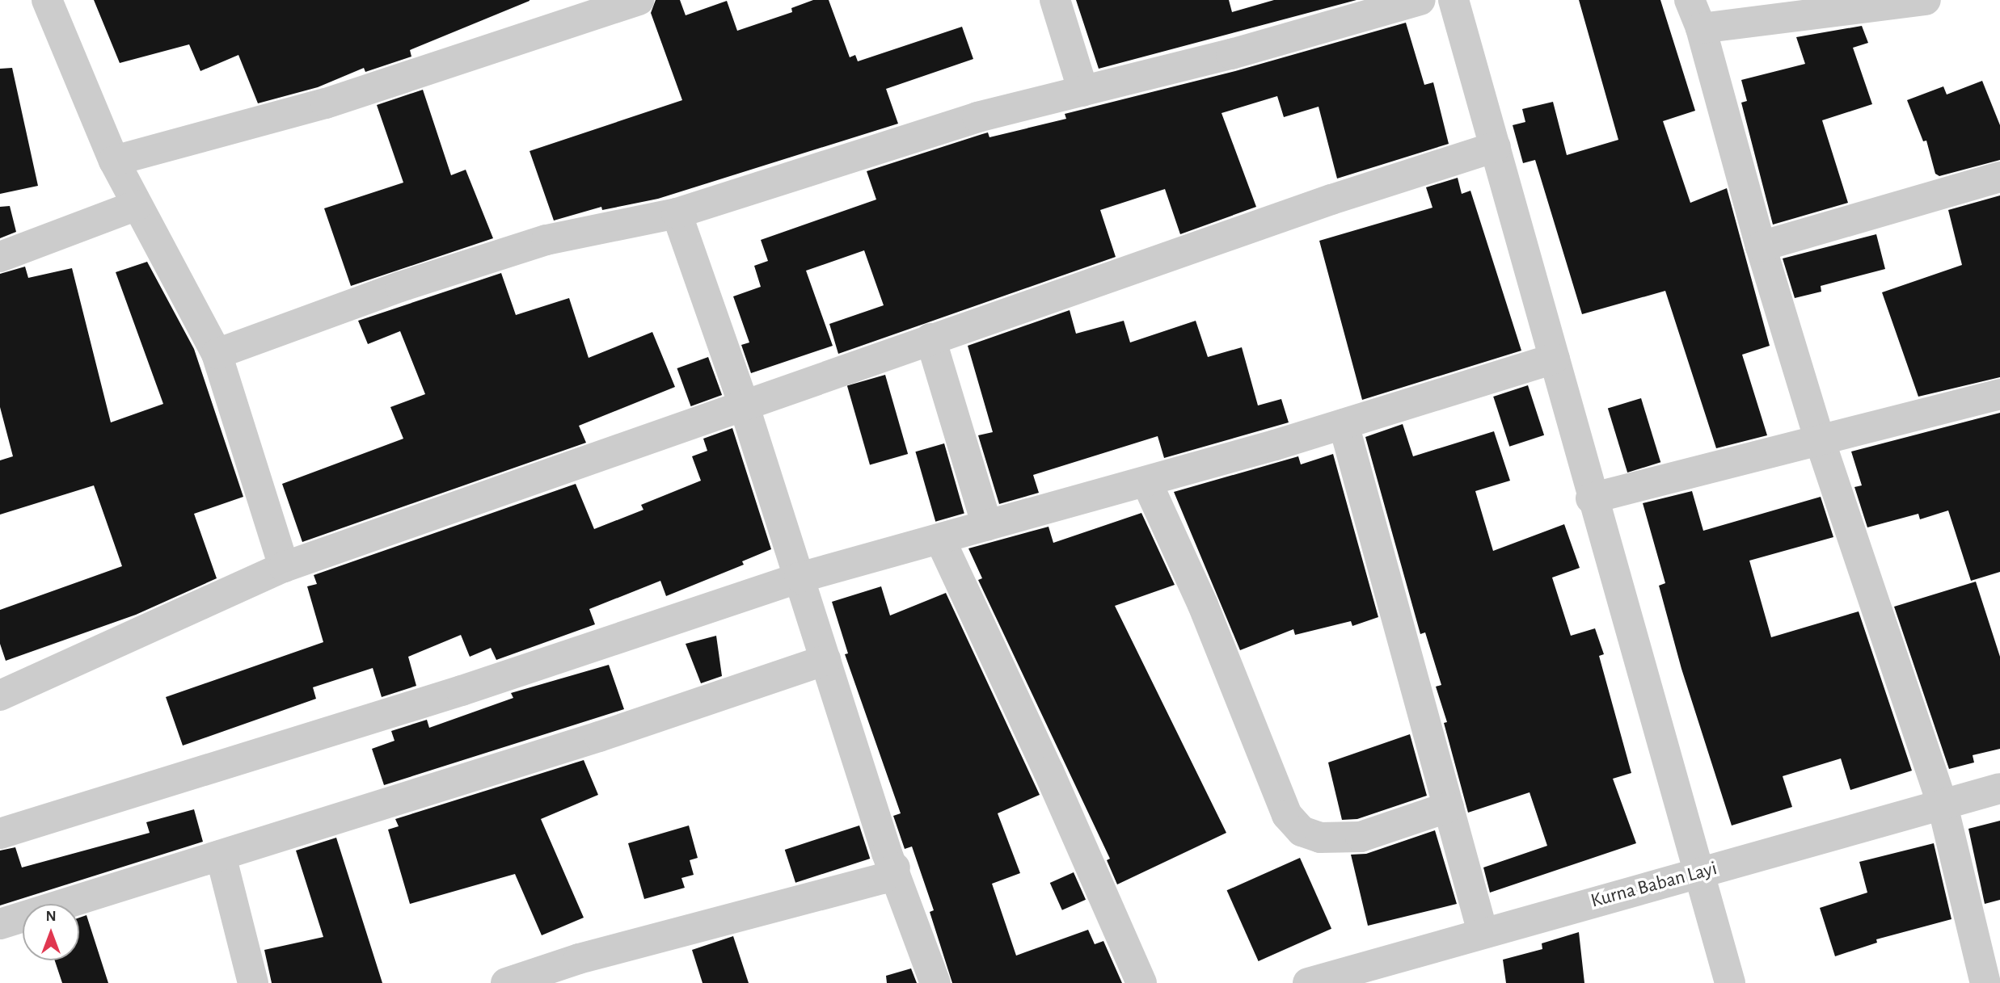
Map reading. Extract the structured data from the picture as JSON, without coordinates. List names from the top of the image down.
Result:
{
  "streets": {
    "street": ["Kurna Baban Layi"]
  },
  "north": "top"
}
